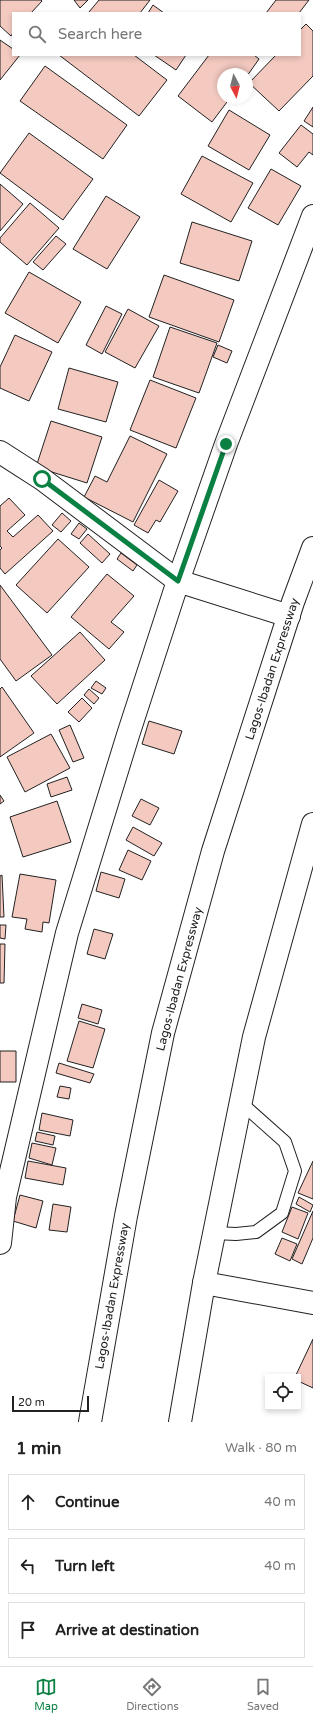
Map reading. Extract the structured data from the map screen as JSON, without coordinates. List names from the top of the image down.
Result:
{
  "streets": {
    "main road": ["Lagos-Ibadan Expressway"]
  },
  "scale_bar": "20 m",
  "north": "bottom",
  "page": {
    "search": "Search here",
    "scale": "20 m",
    "heading": ["1 min", "Walk · 80 m"],
    "list": [
      ["Continue", "40 m"],
      ["Turn left", "40 m"],
      "Arrive at destination"
    ],
    "nav": ["Map", "Directions", "Saved"]
  }
}
